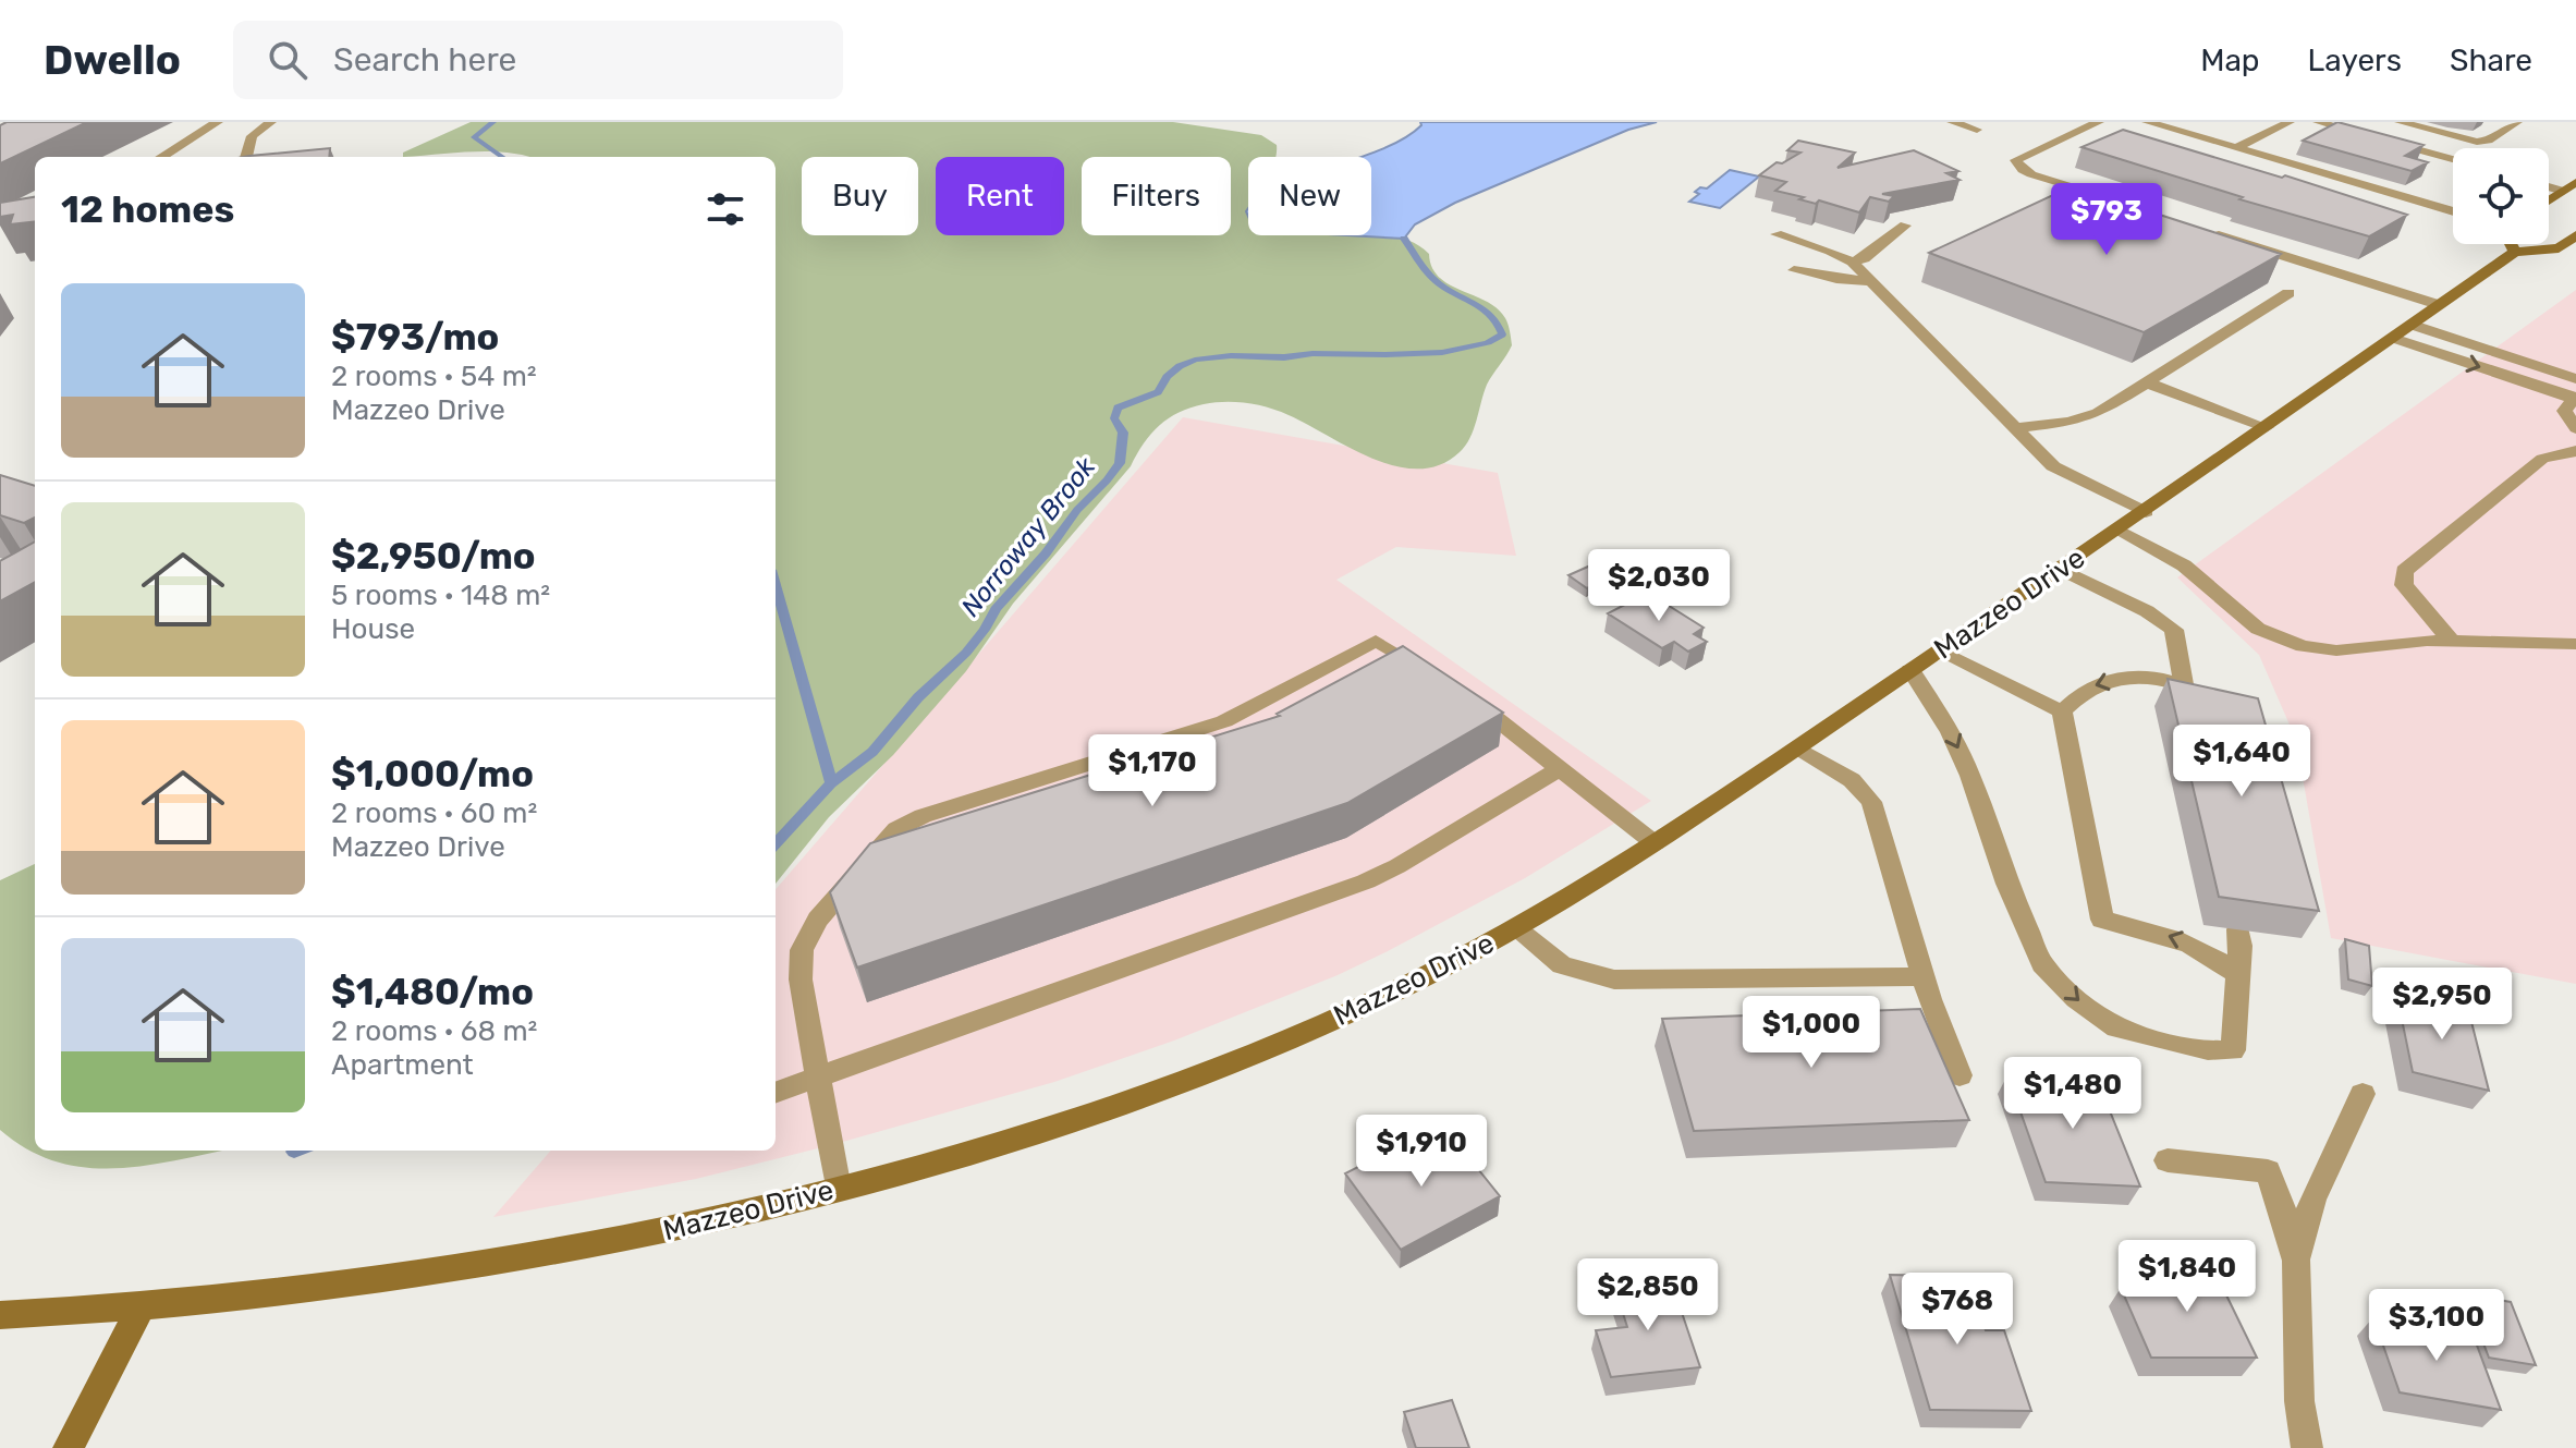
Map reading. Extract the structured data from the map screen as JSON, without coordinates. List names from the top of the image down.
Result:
{
  "streets": {
    "main road": ["Mazzeo Drive"]
  },
  "water": ["Norroway Brook"],
  "page": {
    "header": "Dwello",
    "search": "Search here",
    "nav": ["Map", "Layers", "Share"],
    "chip": [
      "Buy",
      "Rent",
      "Filters",
      "New"
    ],
    "heading": "12 homes",
    "price": [
      "$793",
      "$2,030",
      "$1,640",
      "$1,170",
      "$2,950",
      "$1,000",
      "$1,480",
      "$1,910",
      "$1,840",
      "$2,850",
      "$768",
      "$3,100"
    ],
    "list": [
      {
        "name": "$793/mo",
        "note": "2 rooms · 54 m² · Mazzeo Drive"
      },
      {
        "name": "$2,950/mo",
        "note": "5 rooms · 148 m² · House"
      },
      {
        "name": "$1,000/mo",
        "note": "2 rooms · 60 m² · Mazzeo Drive"
      },
      {
        "name": "$1,480/mo",
        "note": "2 rooms · 68 m² · Apartment"
      }
    ]
  }
}
